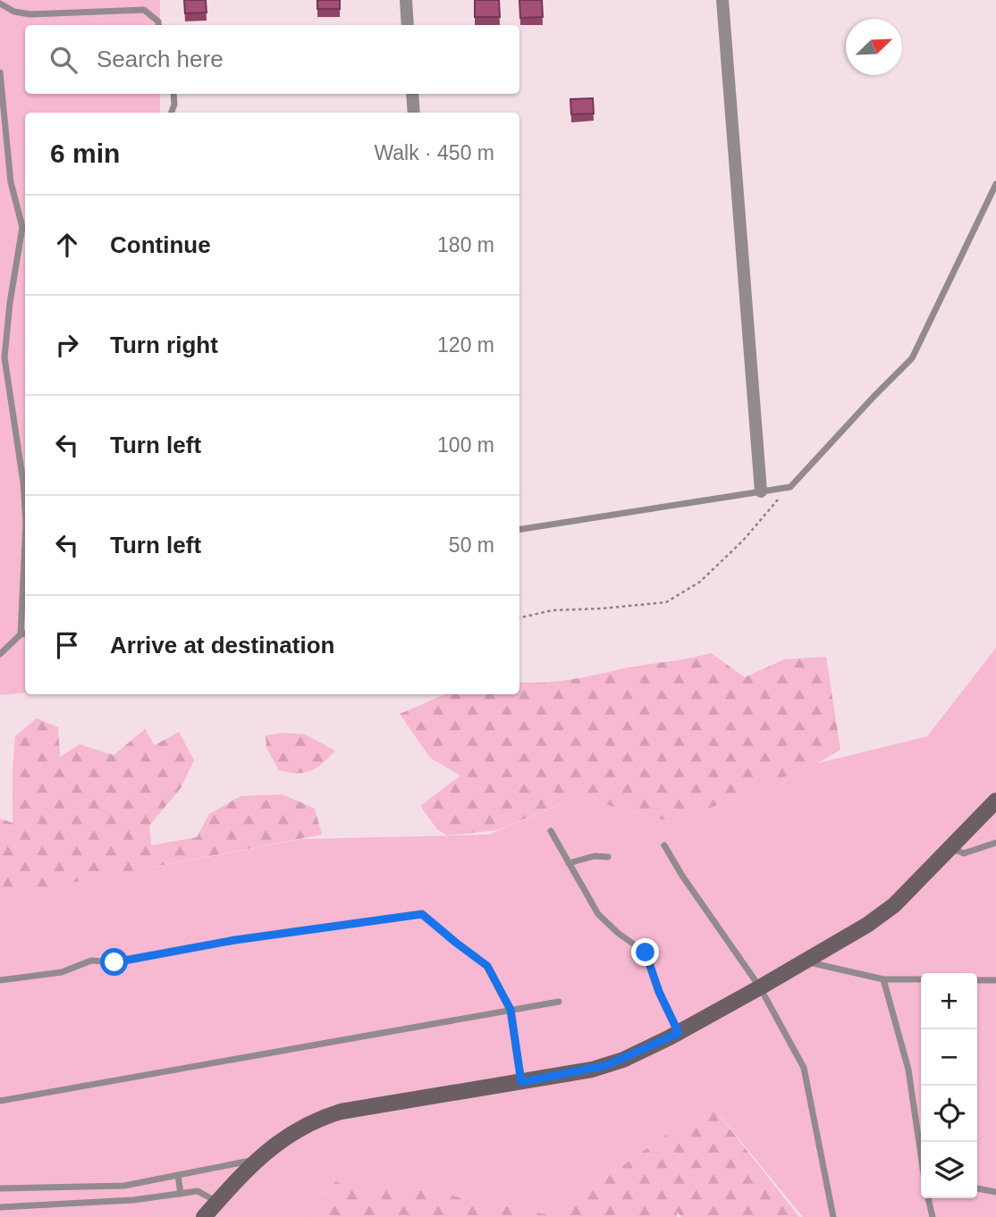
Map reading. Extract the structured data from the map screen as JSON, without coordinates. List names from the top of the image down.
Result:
{
  "north": "top right",
  "page": {
    "search": "Search here",
    "heading": ["6 min", "Walk · 450 m"],
    "list": [
      ["Continue", "180 m"],
      ["Turn right", "120 m"],
      ["Turn left", "100 m"],
      ["Turn left", "50 m"],
      "Arrive at destination"
    ],
    "map_buttons": ["+", "−"]
  }
}
